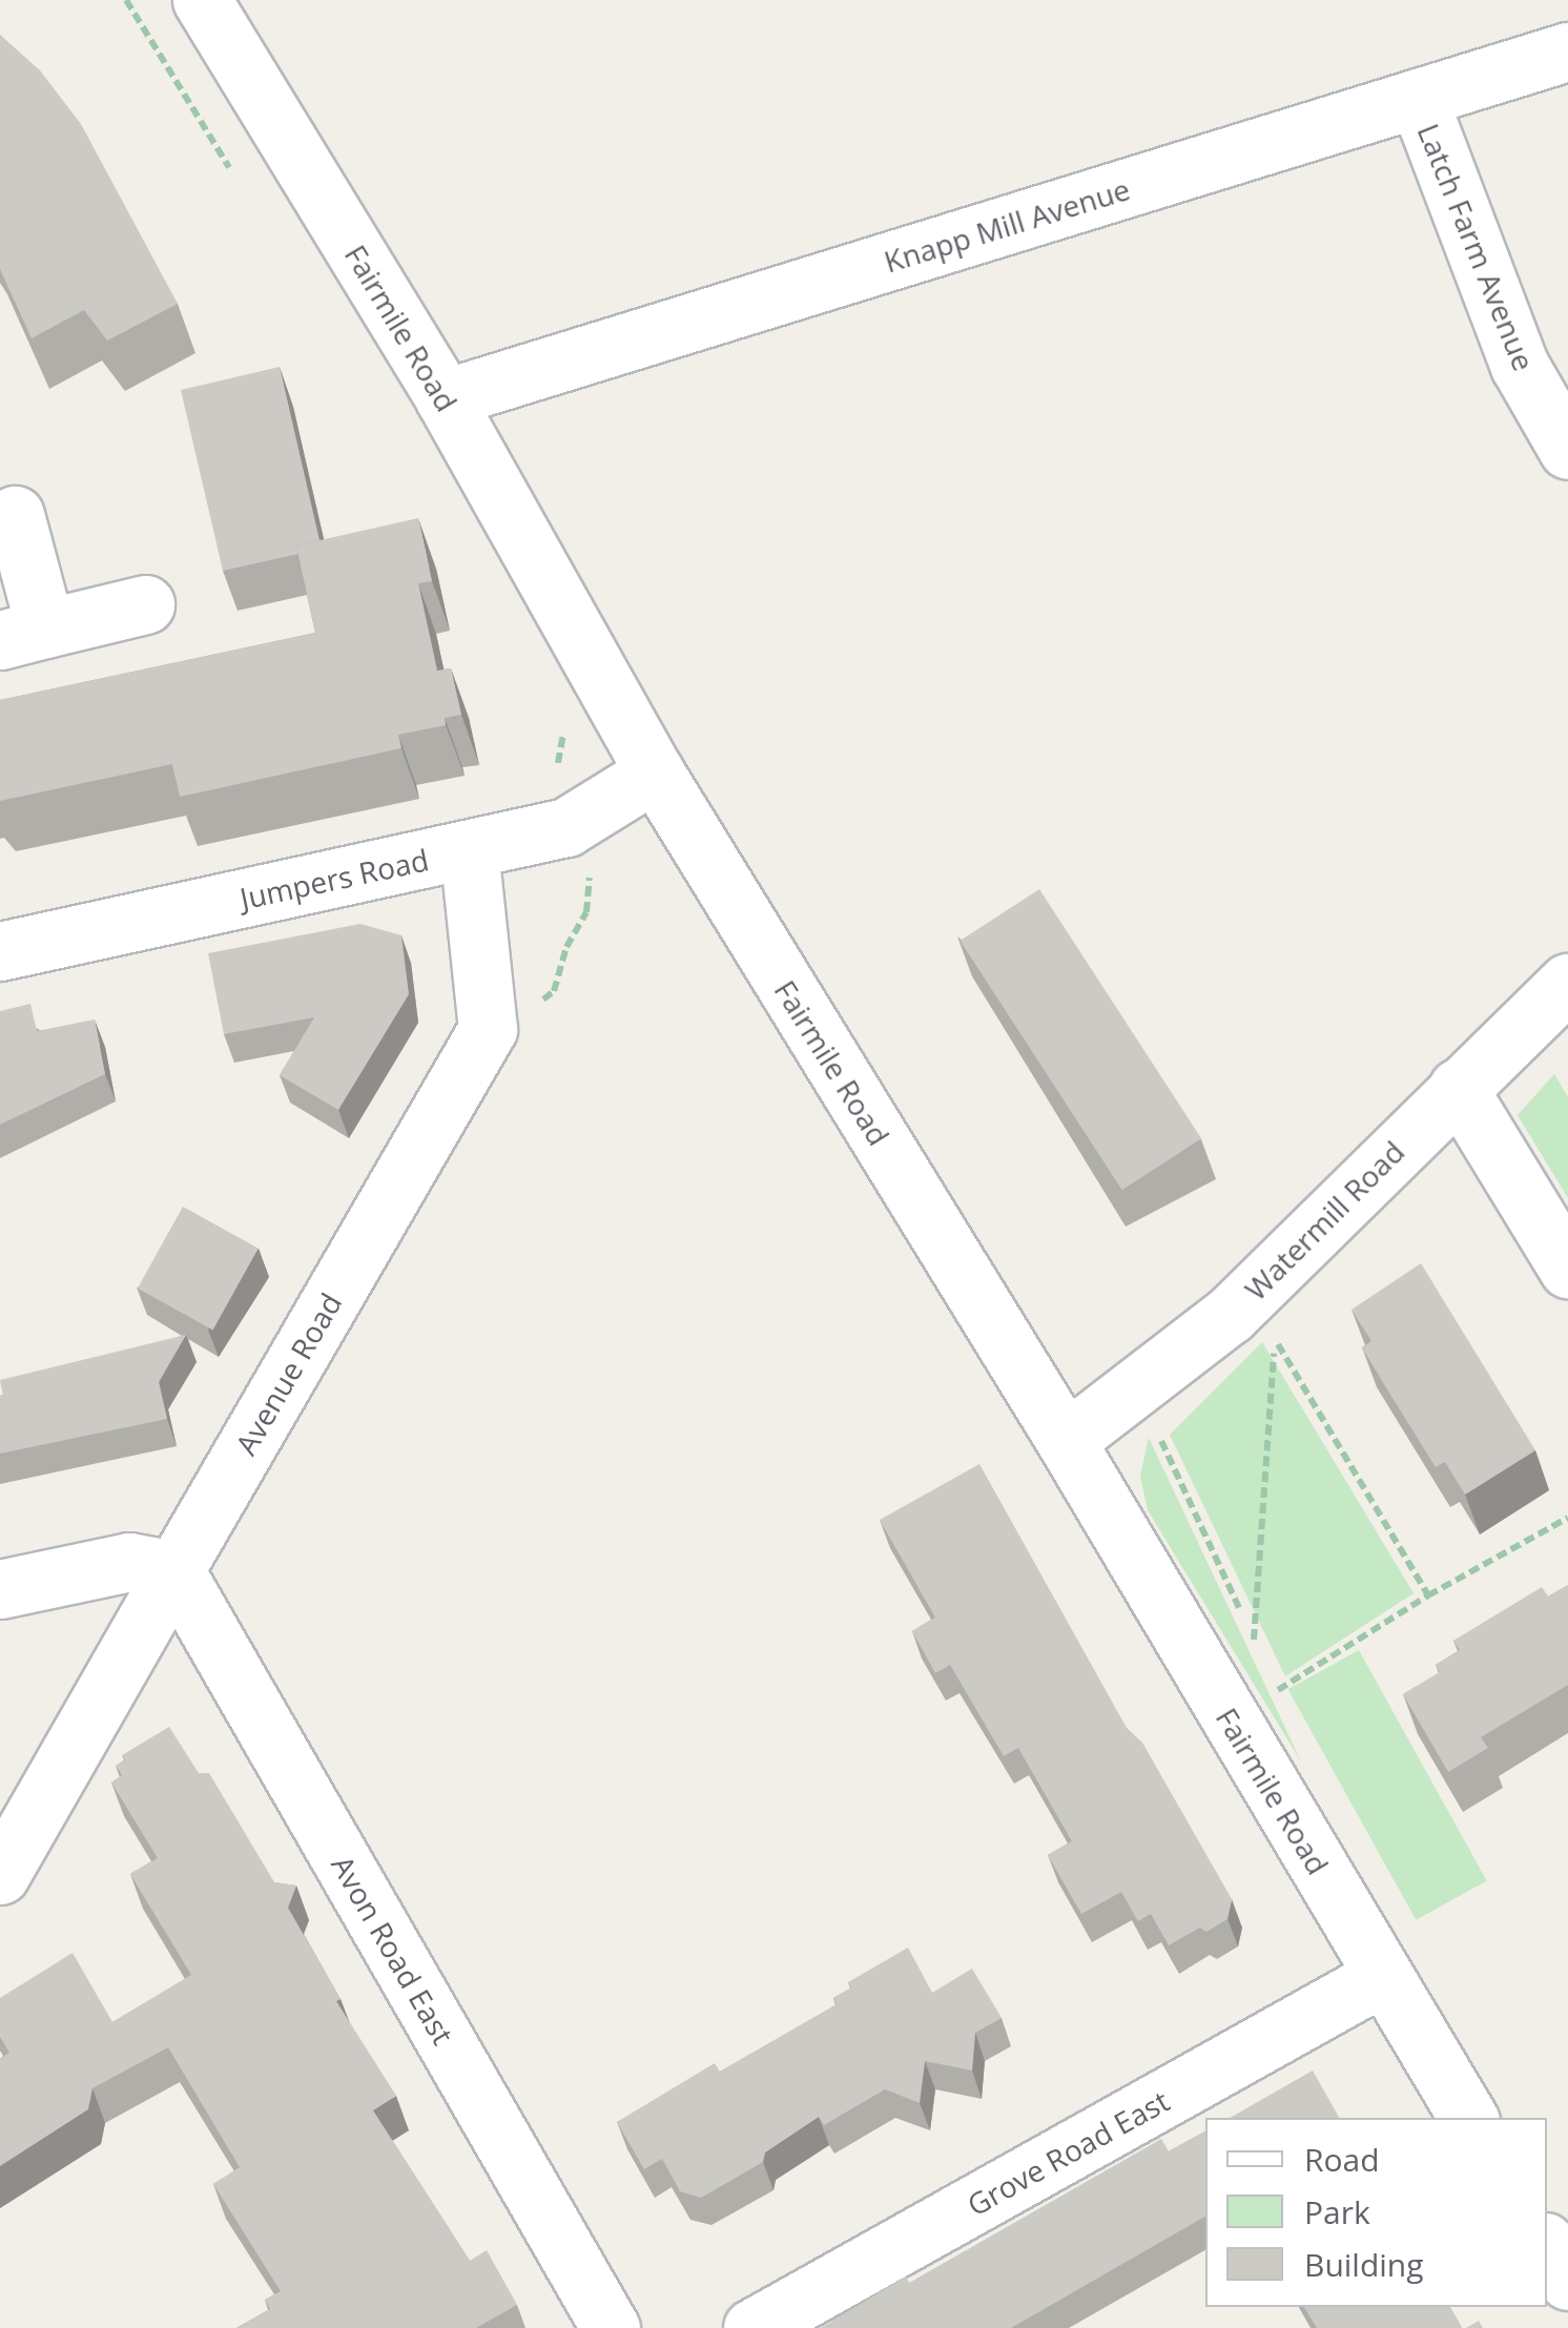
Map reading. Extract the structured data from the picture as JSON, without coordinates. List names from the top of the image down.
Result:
{
  "streets": {
    "street": [
      "Knapp Mill Avenue",
      "Latch Farm Avenue",
      "Fairmile Road",
      "Jumpers Road",
      "Watermill Road",
      "Avenue Road",
      "Avon Road East",
      "Grove Road East"
    ]
  },
  "crossings": [
    ["Knapp Mill Avenue", "Latch Farm Avenue"],
    ["Knapp Mill Avenue", "Fairmile Road"],
    ["Fairmile Road", "Jumpers Road"],
    ["Fairmile Road", "Watermill Road"],
    ["Fairmile Road", "Grove Road East"],
    ["Avenue Road", "Avon Road East"]
  ],
  "legend": ["Road", "Park", "Building"]
}
